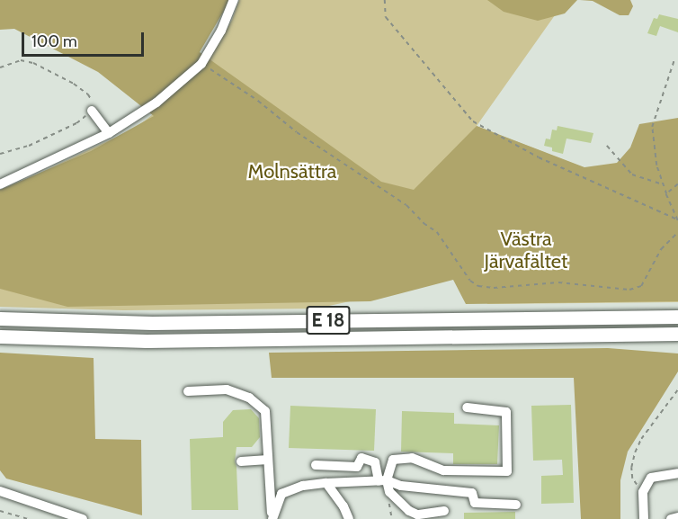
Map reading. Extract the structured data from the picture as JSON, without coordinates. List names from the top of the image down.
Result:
{
  "streets": {
    "highway": ["E 18"]
  },
  "parks": ["Molnsättra", "Västra Järvafältet"],
  "scale_bar": "100 m"
}
